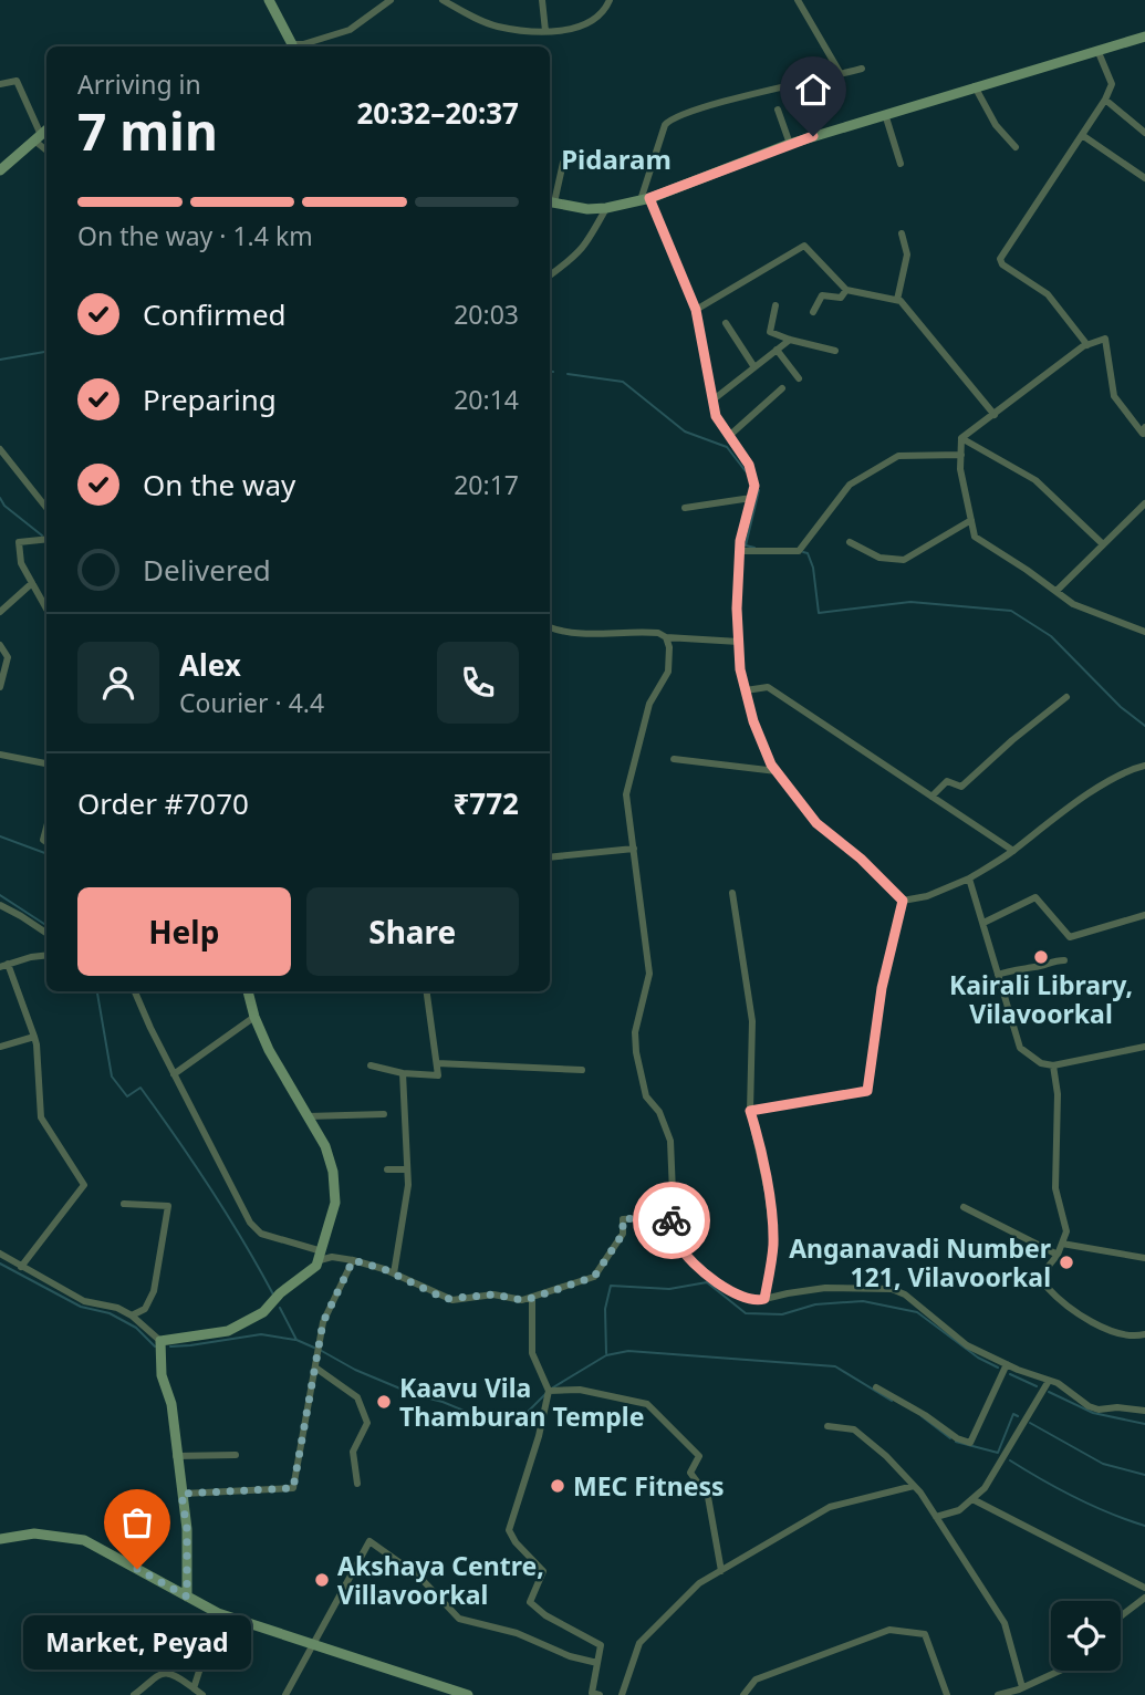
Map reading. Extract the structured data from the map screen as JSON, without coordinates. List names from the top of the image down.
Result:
{
  "districts": ["Pidaram"],
  "places": [
    "Kairali Library, Vilavoorkal",
    "Anganavadi Number 121, Vilavoorkal",
    "Kaavu Vila Thamburan Temple",
    "MEC Fitness",
    "Market, Peyad",
    "Akshaya Centre, Villavoorkal"
  ],
  "page": {
    "heading": ["7 min", "Arriving in", "20:32–20:37"],
    "panel": [
      "Alex",
      "Courier · 4.4",
      "Order #7070",
      "₹772"
    ],
    "bar": "On the way · 1.4 km",
    "list": [
      ["Confirmed", "20:03"],
      ["Preparing", "20:14"],
      ["On the way", "20:17"],
      "Delivered"
    ],
    "buttons": ["Help", "Share"],
    "bubble": "Market, Peyad"
  }
}
